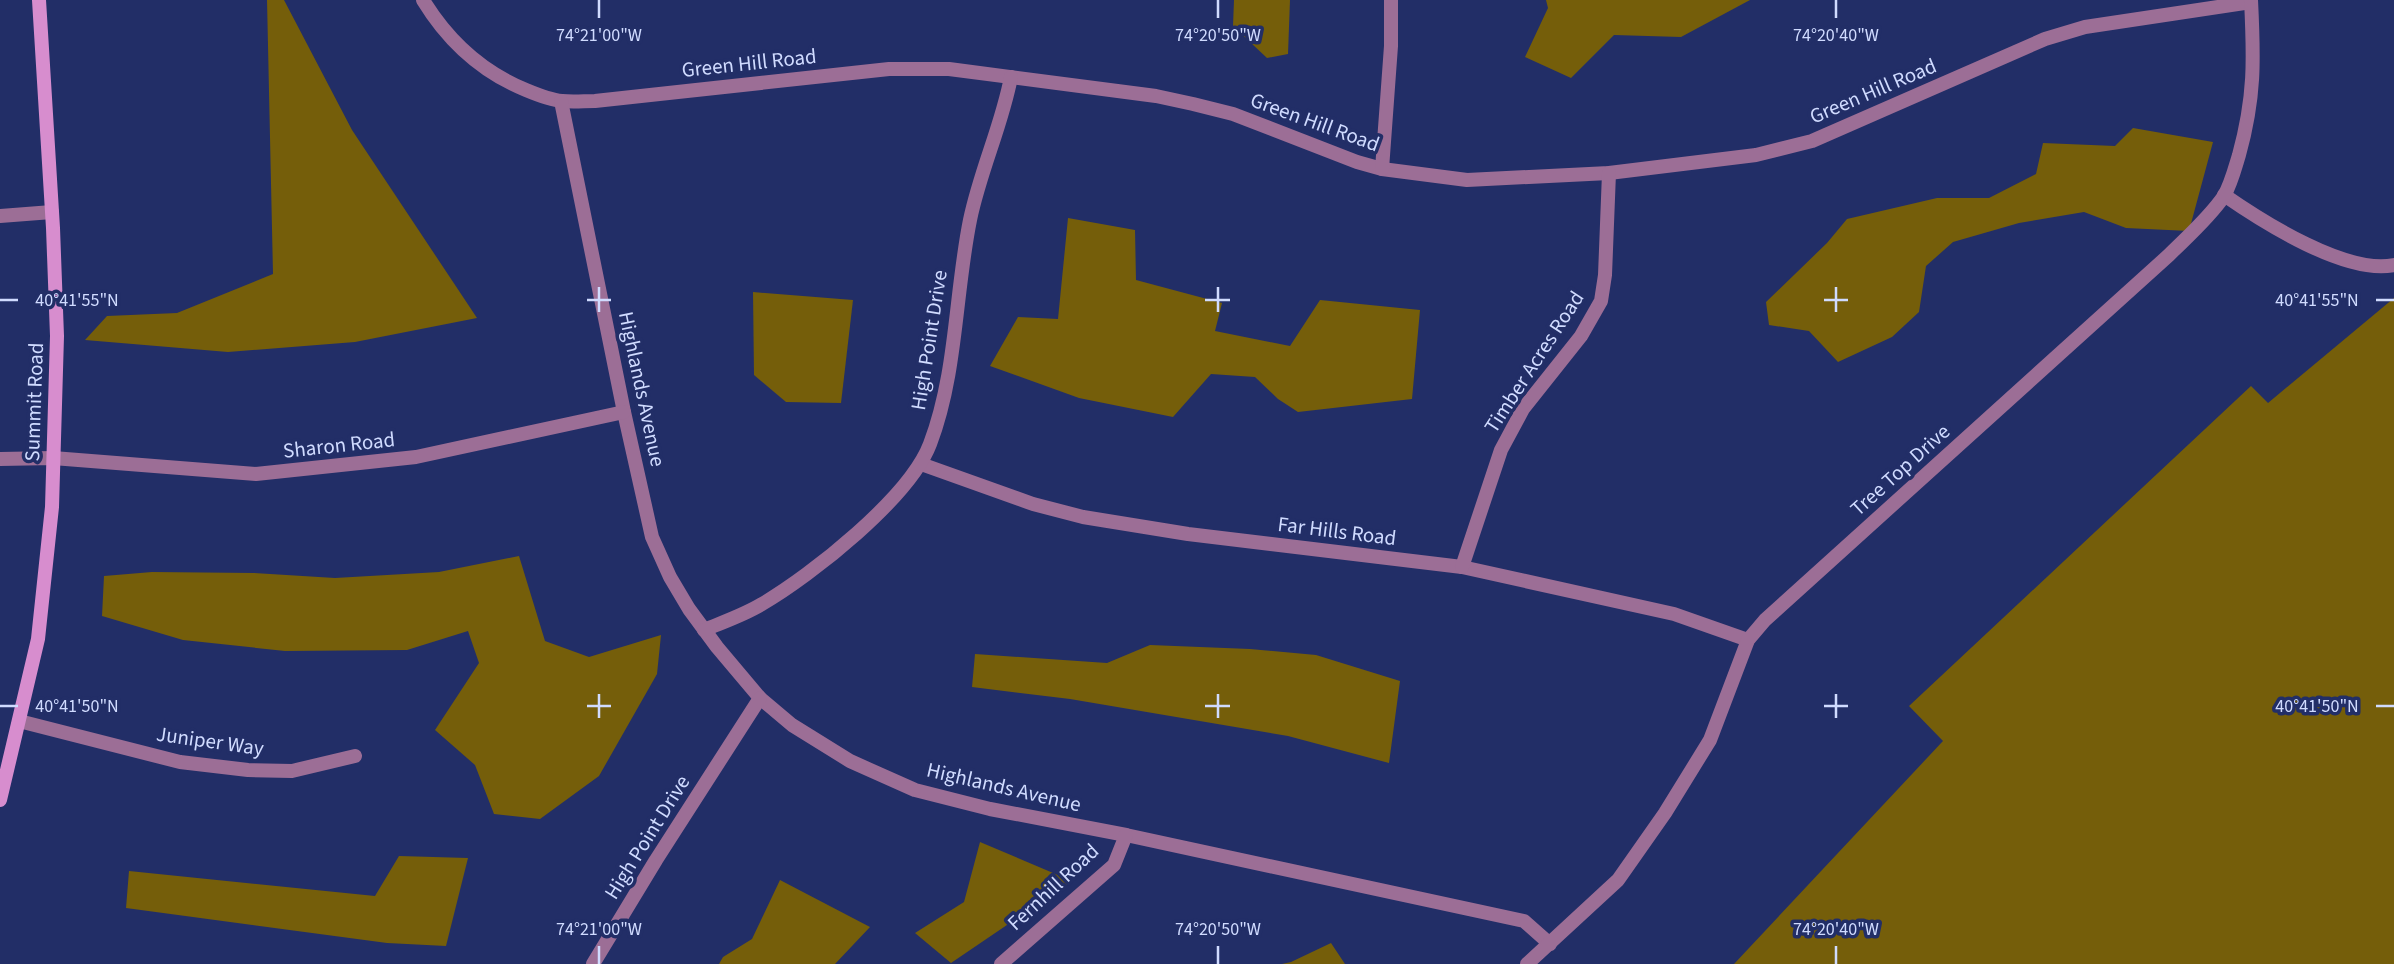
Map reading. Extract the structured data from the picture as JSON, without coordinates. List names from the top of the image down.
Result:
{
  "streets": {
    "main road": ["Summit Road"],
    "street": [
      "Green Hill Road",
      "High Point Drive",
      "Timber Acres Road",
      "Highlands Avenue",
      "Sharon Road",
      "Tree Top Drive",
      "Far Hills Road",
      "Juniper Way",
      "Fernhill Road"
    ]
  },
  "crossings": [
    ["Green Hill Road", "High Point Drive"],
    ["Green Hill Road", "Timber Acres Road"],
    ["Green Hill Road", "Highlands Avenue"],
    ["Green Hill Road", "Tree Top Drive"],
    ["High Point Drive", "Highlands Avenue"],
    ["High Point Drive", "Far Hills Road"],
    ["Timber Acres Road", "Far Hills Road"],
    ["Highlands Avenue", "Sharon Road"],
    ["Highlands Avenue", "Tree Top Drive"],
    ["Highlands Avenue", "Fernhill Road"],
    ["Summit Road", "Sharon Road"],
    ["Summit Road", "Juniper Way"],
    ["Tree Top Drive", "Far Hills Road"]
  ],
  "coordinates": [
    "74°21'00\"W",
    "74°20'50\"W",
    "74°20'40\"W",
    "40°41'55\"N",
    "40°41'50\"N"
  ]
}
